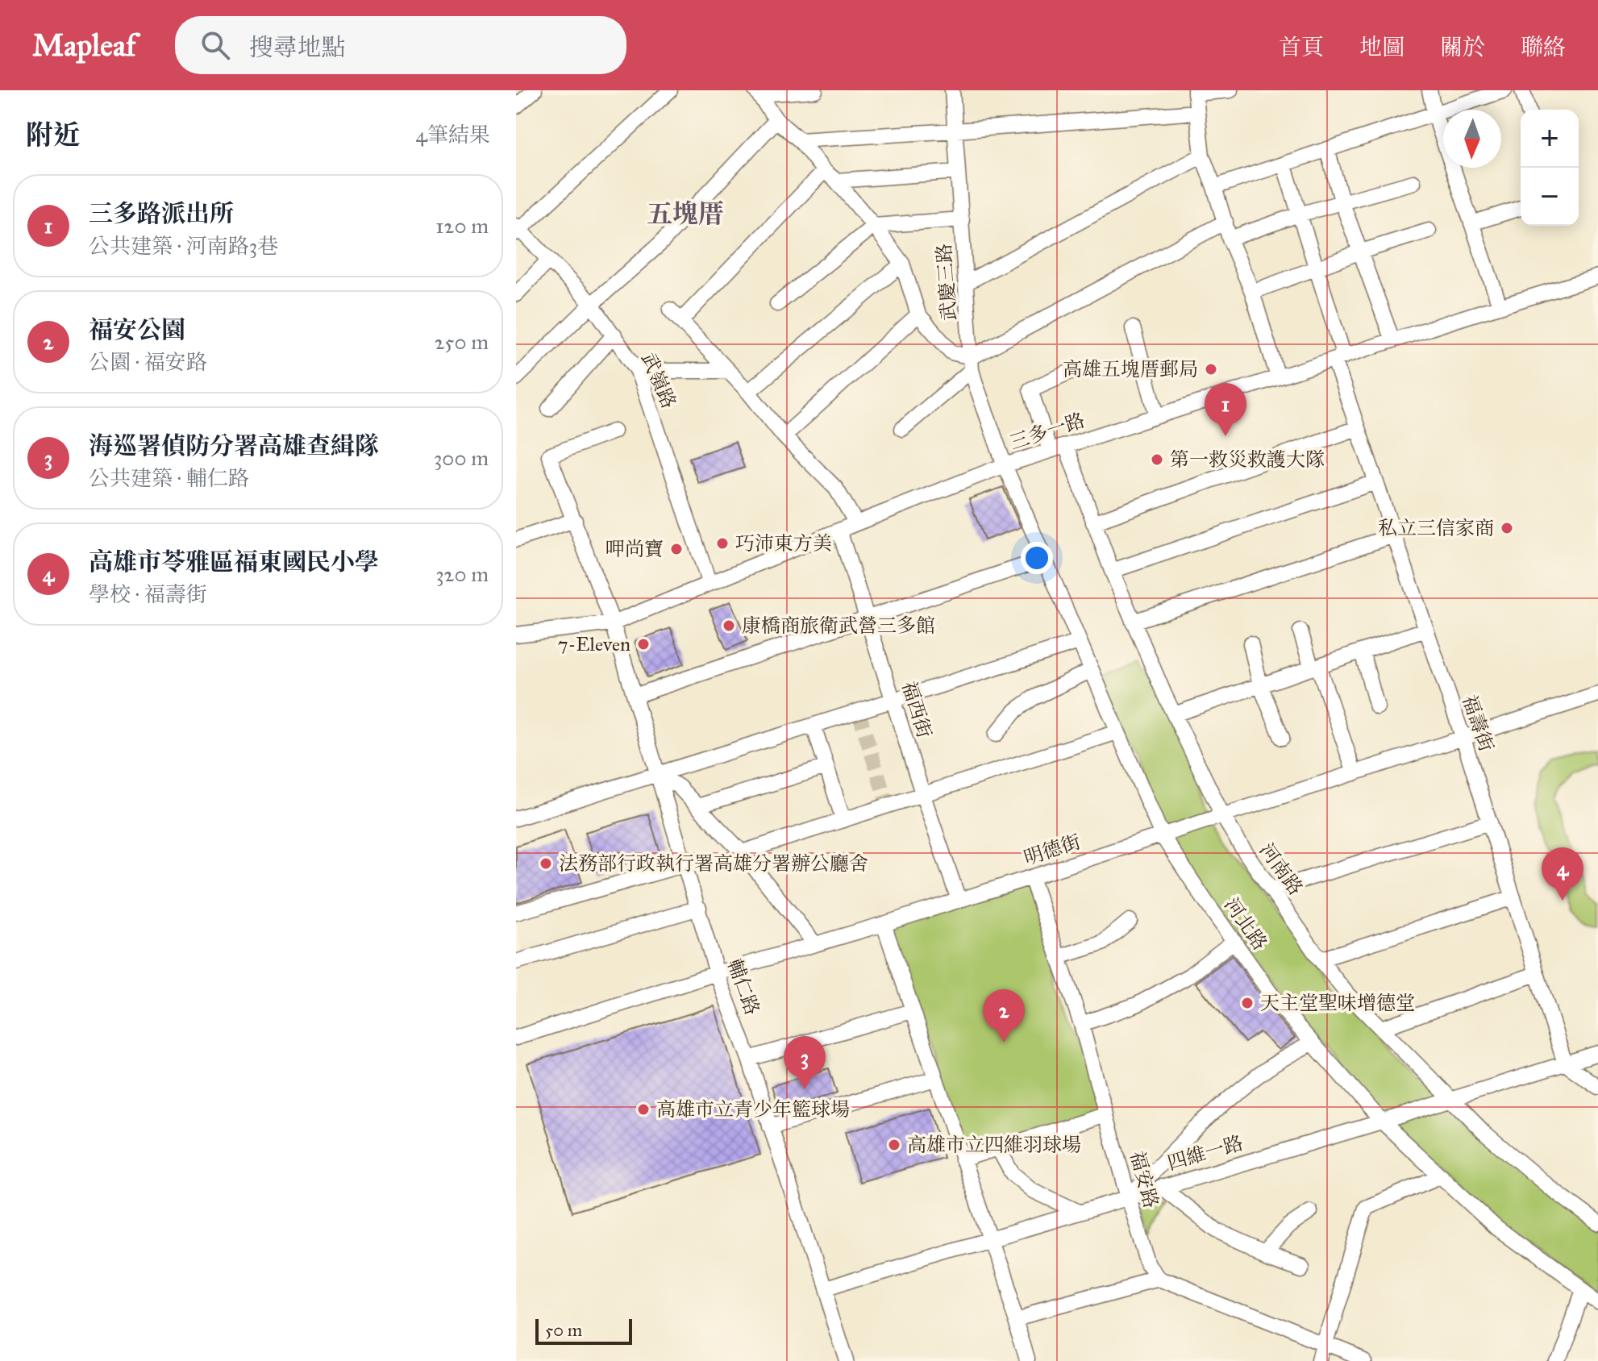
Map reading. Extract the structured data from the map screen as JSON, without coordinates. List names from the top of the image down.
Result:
{
  "streets": {
    "street": [
      "武慶三路",
      "武嶺路",
      "三多一路",
      "福西街",
      "福壽街",
      "明德街",
      "河南路",
      "河北路",
      "輔仁路",
      "四維一路",
      "福安路"
    ]
  },
  "crossings": [
    ["武慶三路", "三多一路"],
    ["武慶三路", "河北路"],
    ["武嶺路", "三多一路"],
    ["三多一路", "福西街"],
    ["三多一路", "福壽街"],
    ["三多一路", "河南路"],
    ["三多一路", "河北路"],
    ["三多一路", "輔仁路"],
    ["福西街", "明德街"],
    ["福壽街", "明德街"],
    ["福壽街", "四維一路"],
    ["明德街", "河南路"],
    ["明德街", "河北路"],
    ["明德街", "輔仁路"],
    ["明德街", "福安路"],
    ["河南路", "四維一路"],
    ["河北路", "四維一路"],
    ["輔仁路", "四維一路"],
    ["四維一路", "福安路"]
  ],
  "districts": ["五塊厝"],
  "places": [
    "高雄五塊厝郵局",
    "第一救災救護大隊",
    "私立三信家商",
    "巧沛東方美",
    "呷尚寶",
    "康橋商旅衛武營三多館",
    "7-Eleven",
    "法務部行政執行署高雄分署辦公廳舍",
    "天主堂聖味增德堂",
    "高雄市立青少年籃球場",
    "高雄市立四維羽球場"
  ],
  "scale_bar": "50 m",
  "north": "bottom",
  "page": {
    "header": "Mapleaf",
    "search": "搜尋地點",
    "nav": [
      "首頁",
      "地圖",
      "關於",
      "聯絡"
    ],
    "heading": ["附近", "4筆結果"],
    "map_buttons": ["+", "−"],
    "list": [
      {
        "mark": "1",
        "name": "三多路派出所",
        "note": "公共建築 · 河南路3巷",
        "value": "120 m"
      },
      {
        "mark": "2",
        "name": "福安公園",
        "note": "公園 · 福安路",
        "value": "250 m"
      },
      {
        "mark": "3",
        "name": "海巡署偵防分署高雄查緝隊",
        "note": "公共建築 · 輔仁路",
        "value": "300 m"
      },
      {
        "mark": "4",
        "name": "高雄市苓雅區福東國民小學",
        "note": "學校 · 福壽街",
        "value": "320 m"
      }
    ],
    "pins": [
      "1",
      "4",
      "2",
      "3"
    ],
    "scale": "50 m"
  }
}
